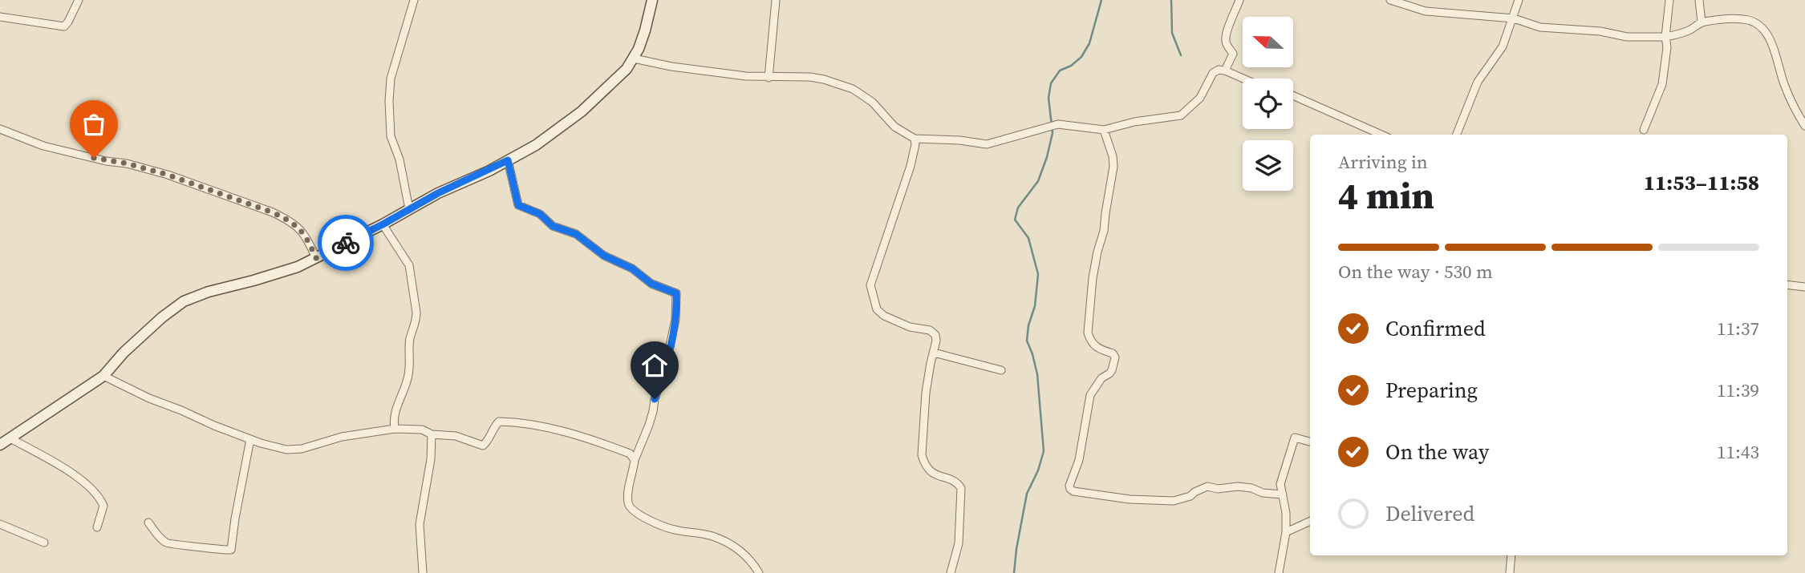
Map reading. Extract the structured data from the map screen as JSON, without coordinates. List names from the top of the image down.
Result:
{
  "north": "left",
  "page": {
    "heading": ["4 min", "Arriving in", "11:53–11:58"],
    "bar": "On the way · 530 m",
    "list": [
      ["Confirmed", "11:37"],
      ["Preparing", "11:39"],
      ["On the way", "11:43"],
      "Delivered"
    ]
  }
}
